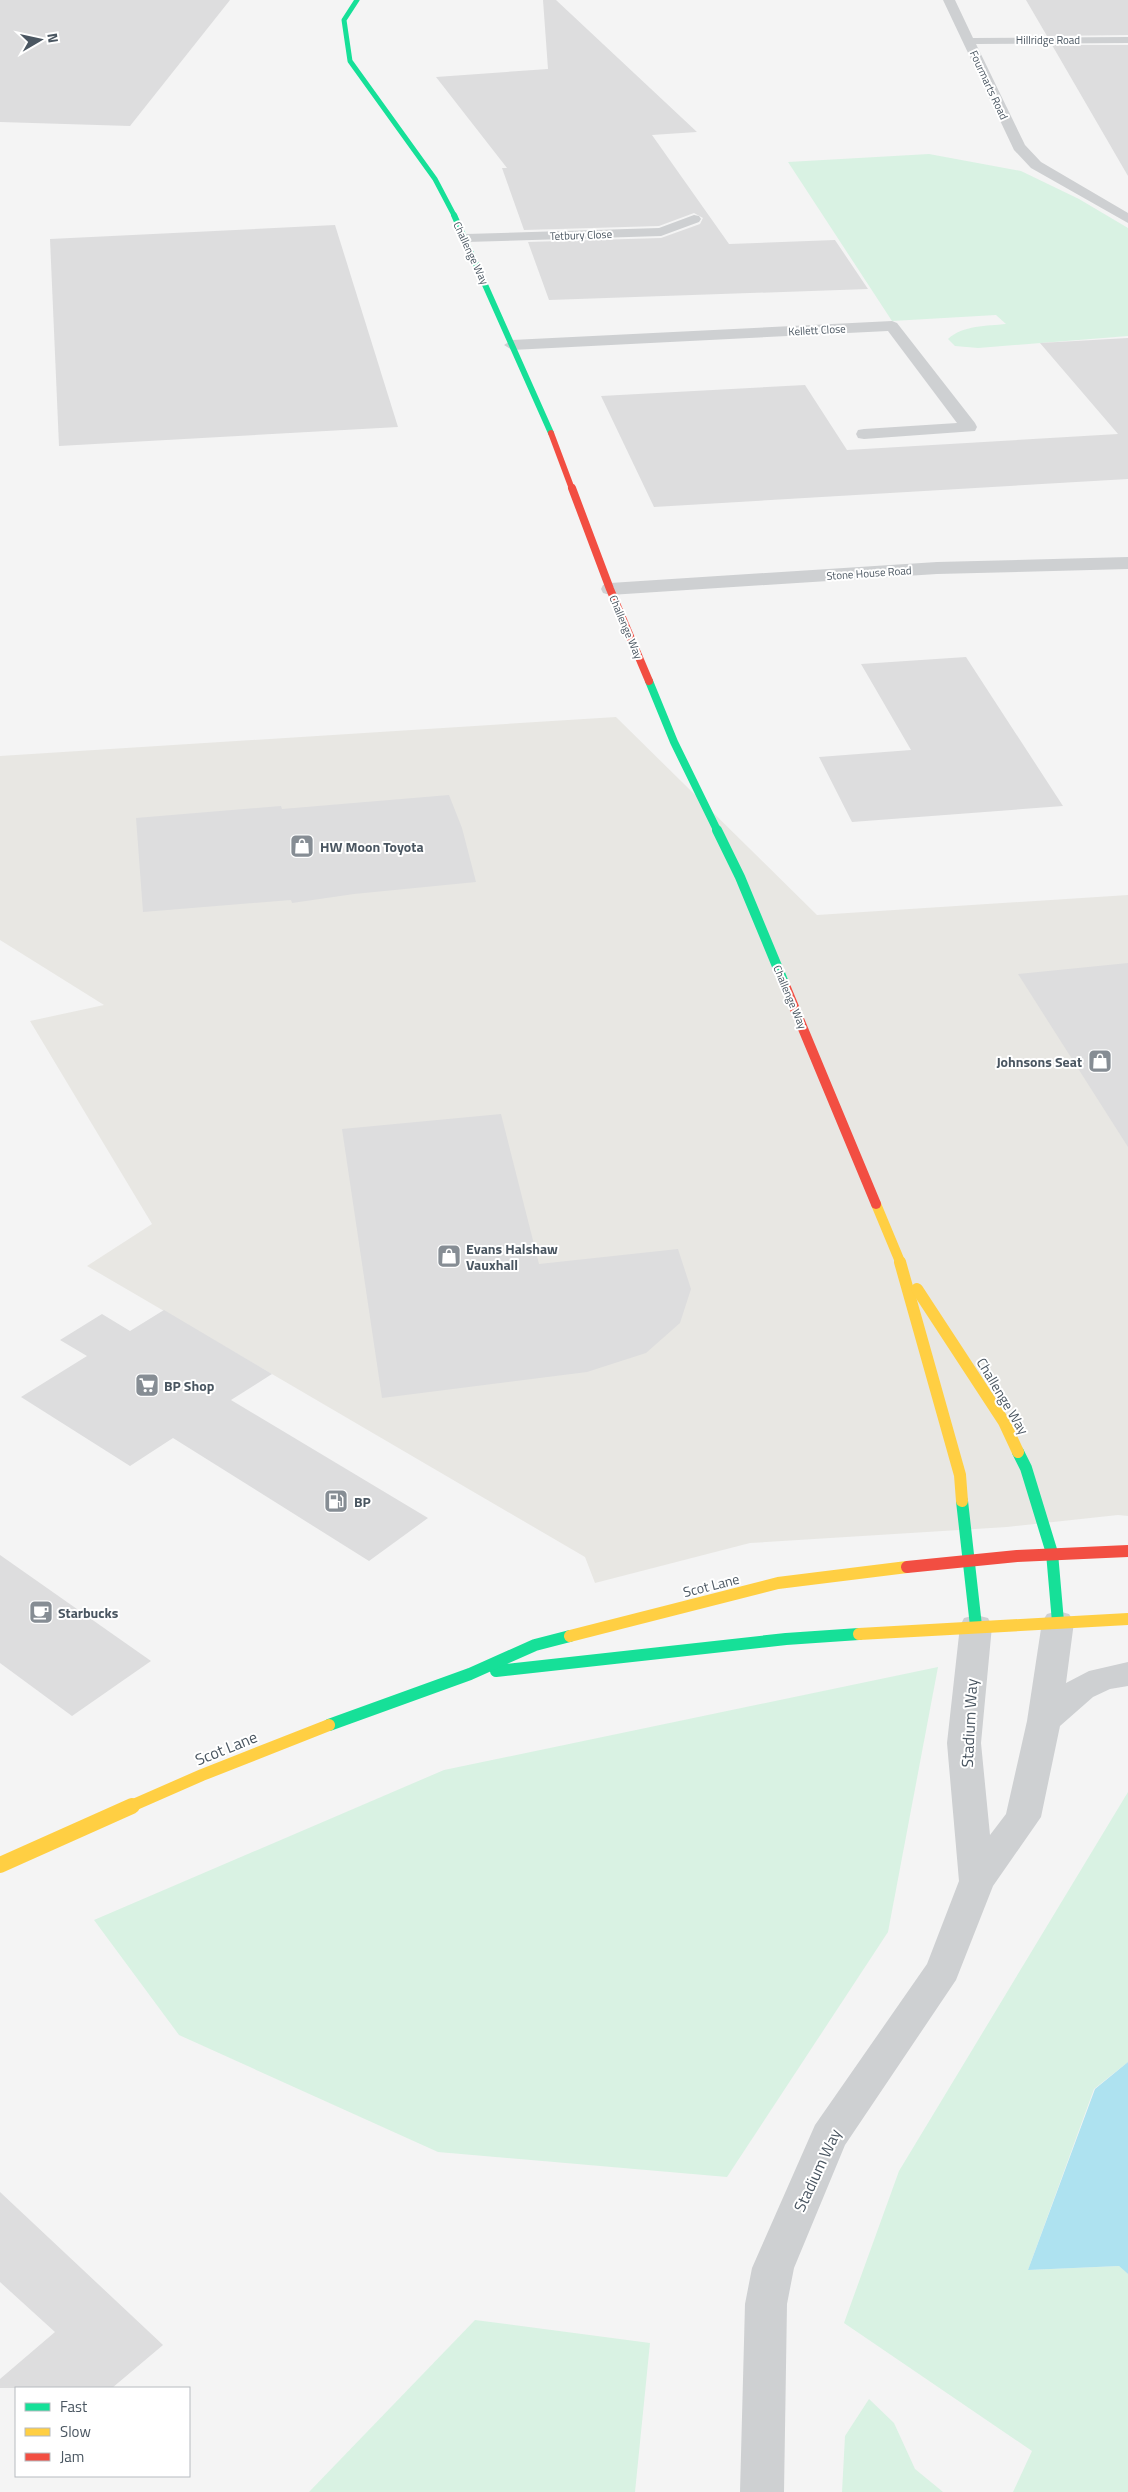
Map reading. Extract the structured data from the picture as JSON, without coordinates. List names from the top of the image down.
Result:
{
  "streets": {
    "street": [
      "Hillridge Road",
      "Fourmarts Road",
      "Tetbury Close",
      "Challenge Way",
      "Kellett Close",
      "Stone House Road",
      "Scot Lane",
      "Stadium Way"
    ]
  },
  "crossings": [
    ["Hillridge Road", "Fourmarts Road"],
    ["Tetbury Close", "Challenge Way"],
    ["Challenge Way", "Kellett Close"],
    ["Challenge Way", "Stone House Road"],
    ["Challenge Way", "Scot Lane"],
    ["Scot Lane", "Stadium Way"]
  ],
  "places": {
    "shop": ["HW Moon Toyota", "Johnsons Seat", "Evans Halshaw Vauxhall"],
    "supermarket": ["BP Shop"],
    "fuel station": ["BP"],
    "cafe": ["Starbucks"]
  },
  "legend": ["Fast", "Slow", "Jam"],
  "north": "right"
}
